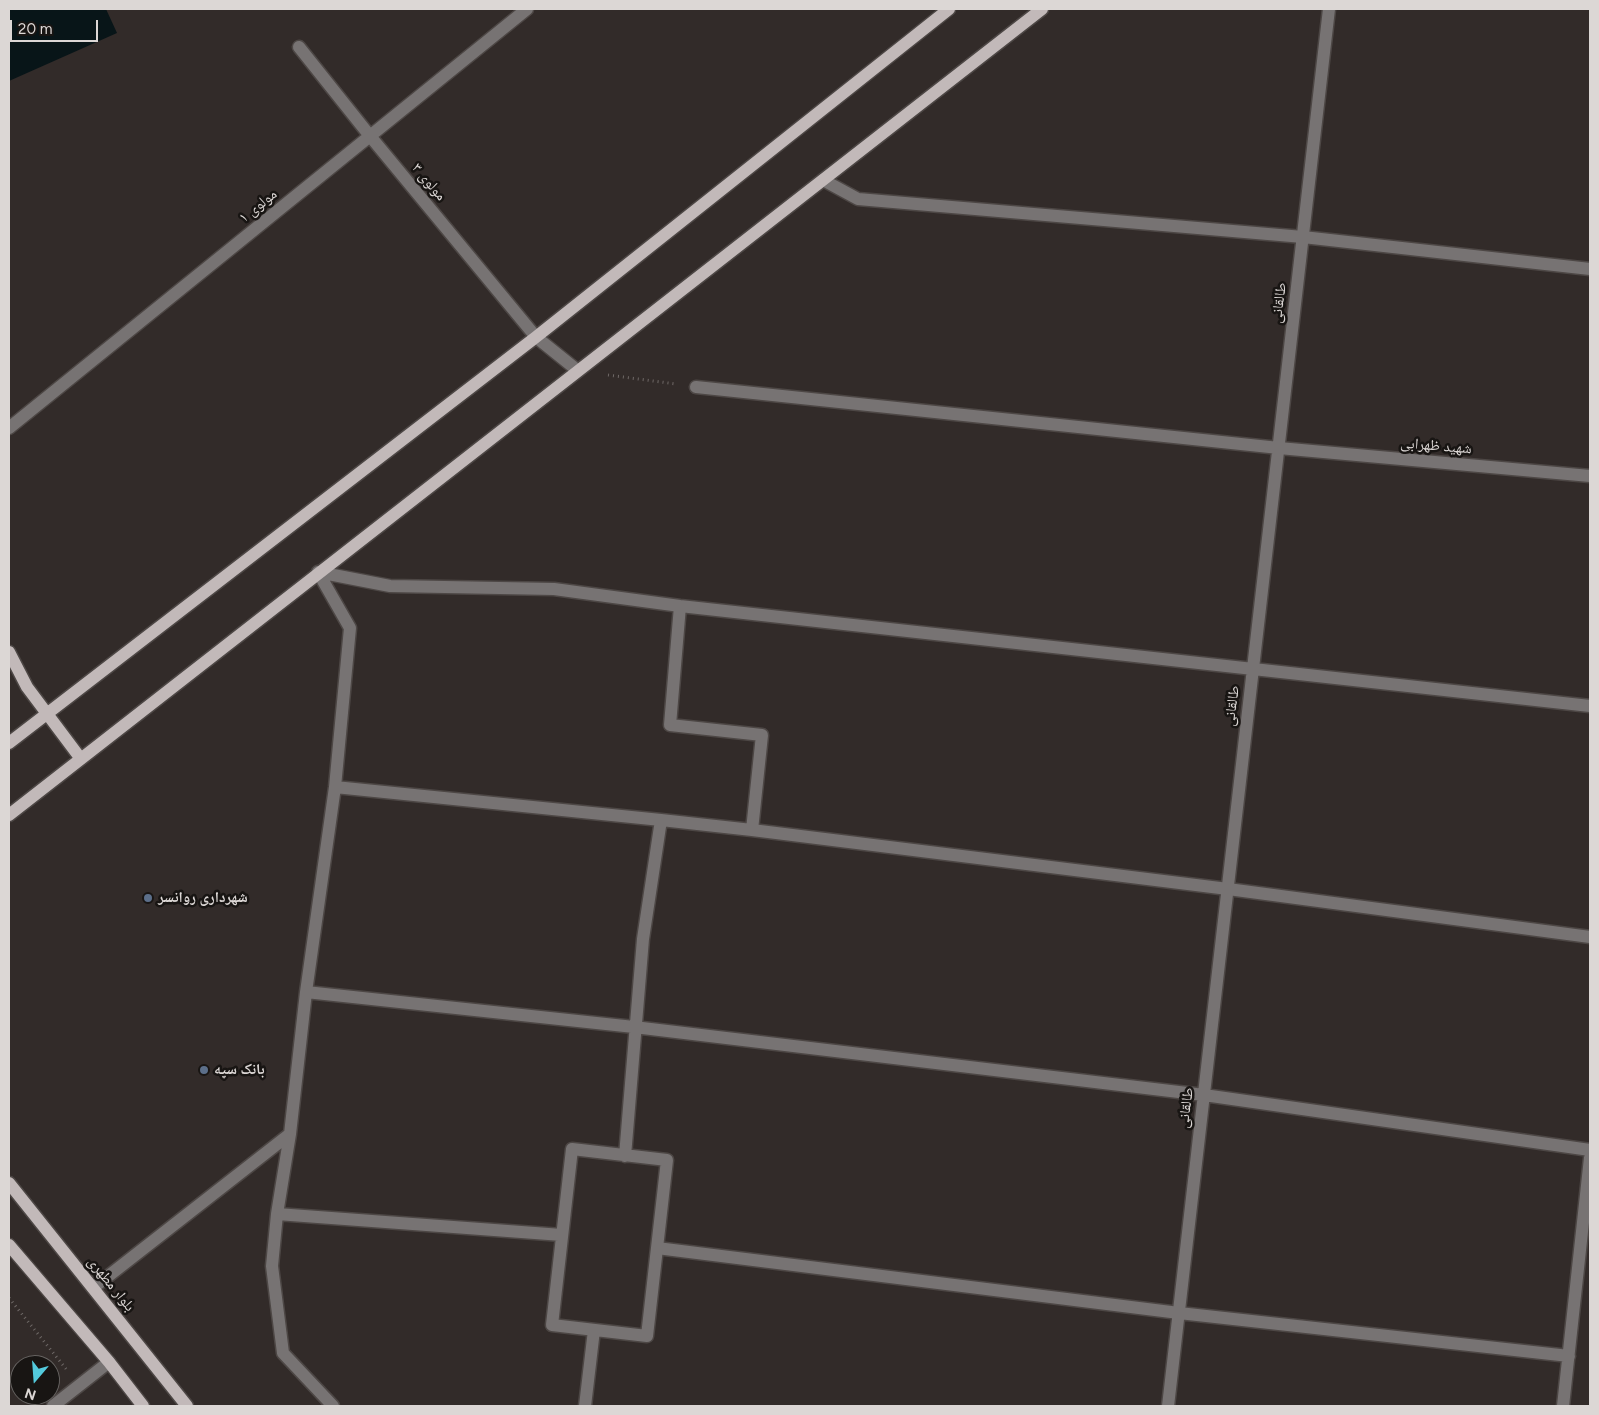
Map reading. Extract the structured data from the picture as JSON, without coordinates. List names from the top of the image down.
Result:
{
  "streets": {
    "main road": ["بلوار مطهری"],
    "street": [
      "مولوی ۳",
      "مولوی ۱",
      "طالقانی",
      "شهید ظهرابی"
    ]
  },
  "crossings": [
    ["مولوی ۳", "مولوی ۱"],
    ["طالقانی", "شهید ظهرابی"]
  ],
  "places": ["شهرداری روانسر", "بانک سپه"],
  "scale_bar": "20 m",
  "north": "bottom"
}
